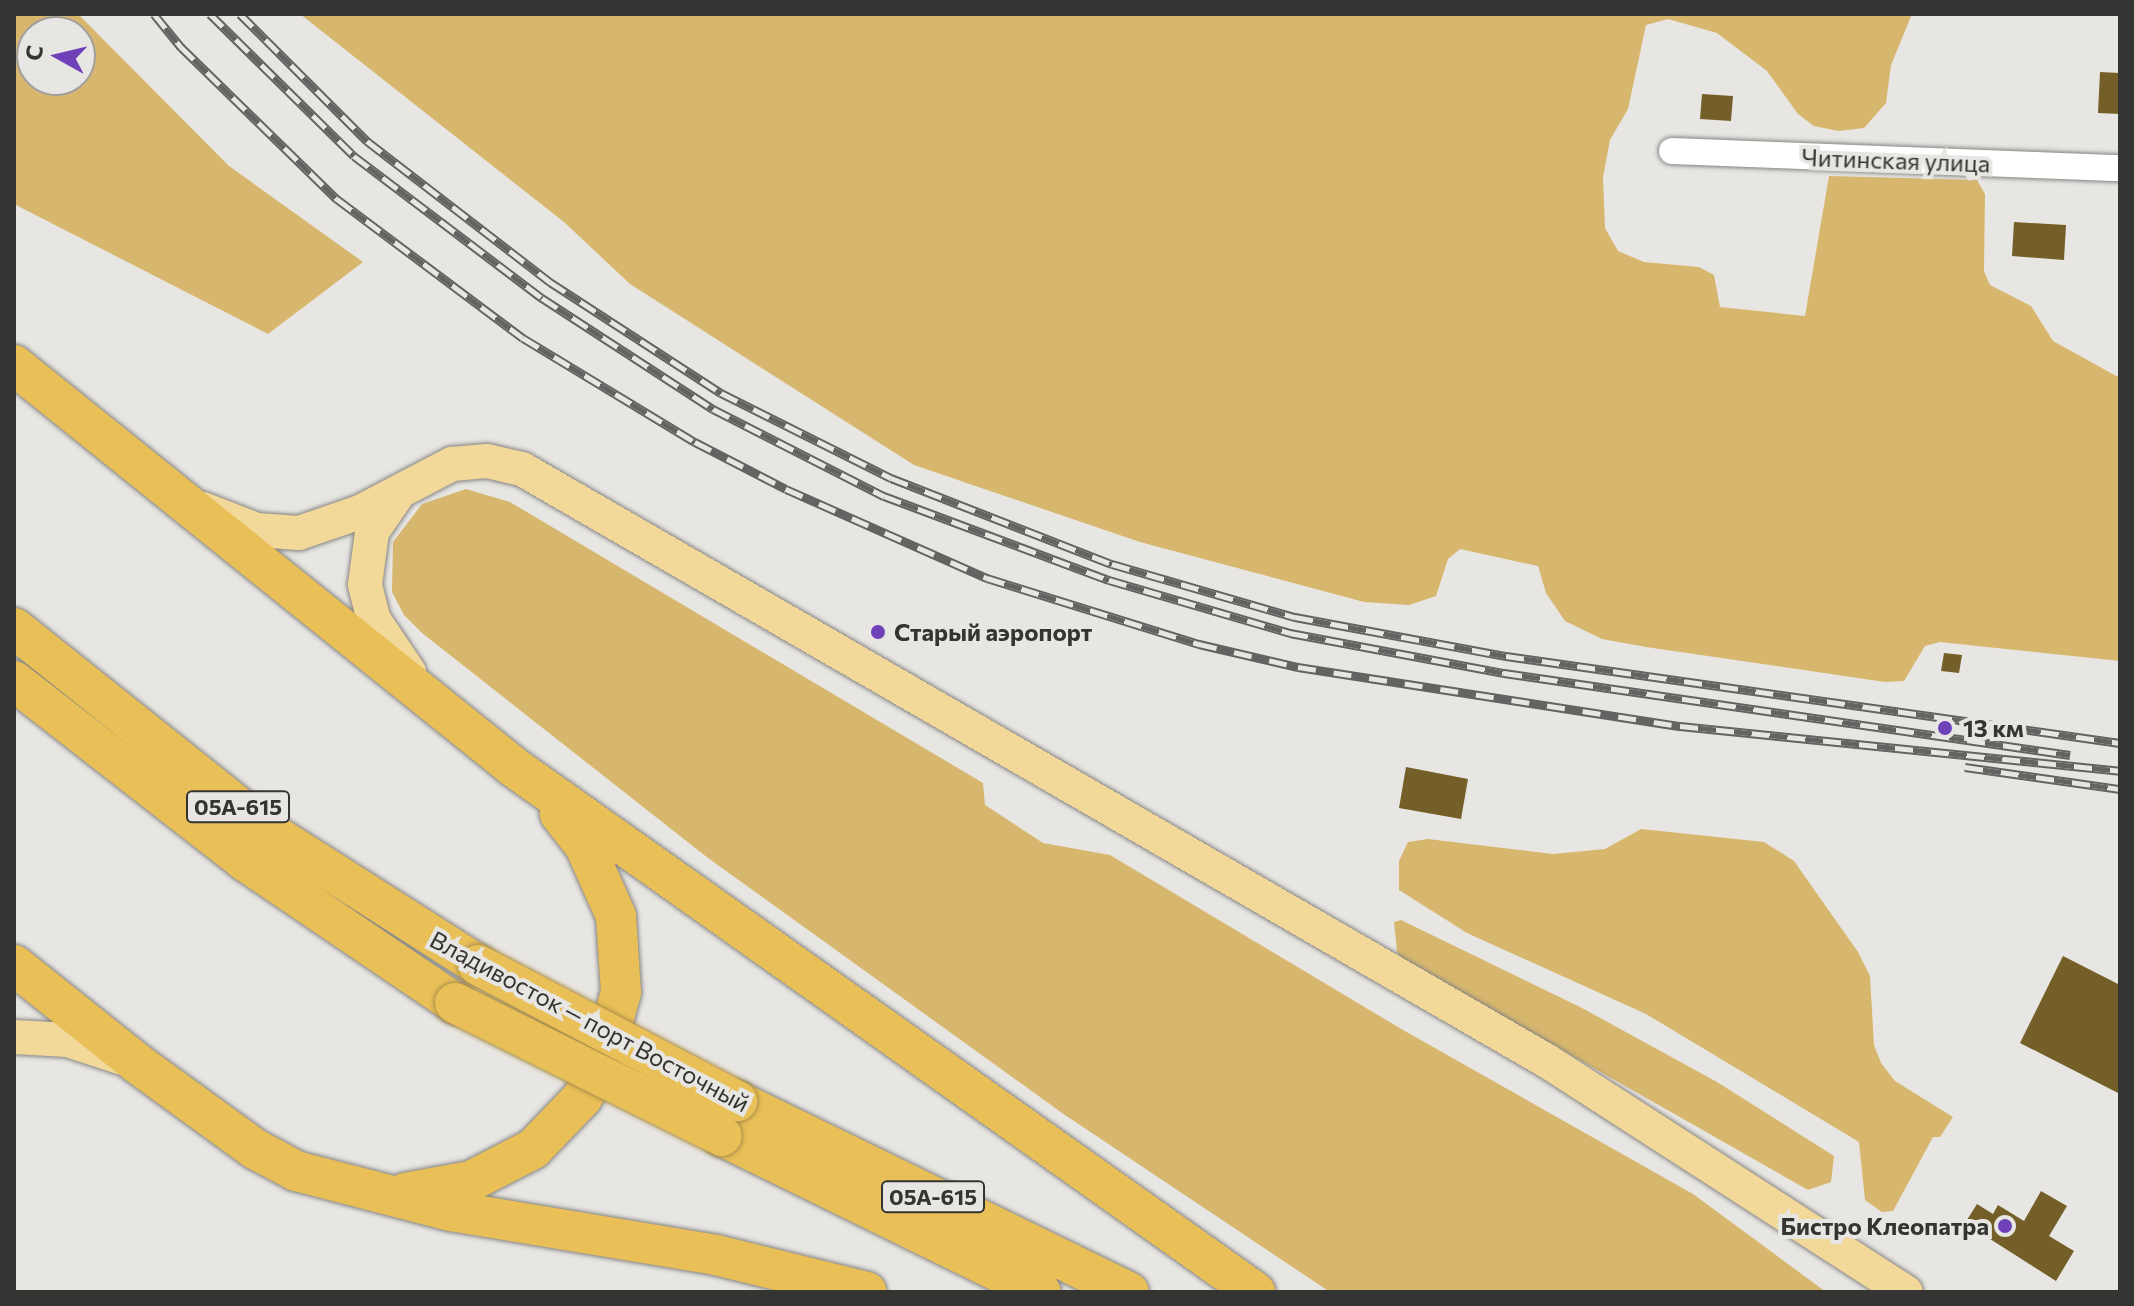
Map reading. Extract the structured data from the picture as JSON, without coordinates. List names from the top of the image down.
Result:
{
  "streets": {
    "highway": ["05А-615", "Владивосток — порт Восточный"],
    "street": ["Читинская улица"]
  },
  "places": ["Старый аэропорт", "13 км", "Бистро Клеопатра"],
  "north": "left"
}
